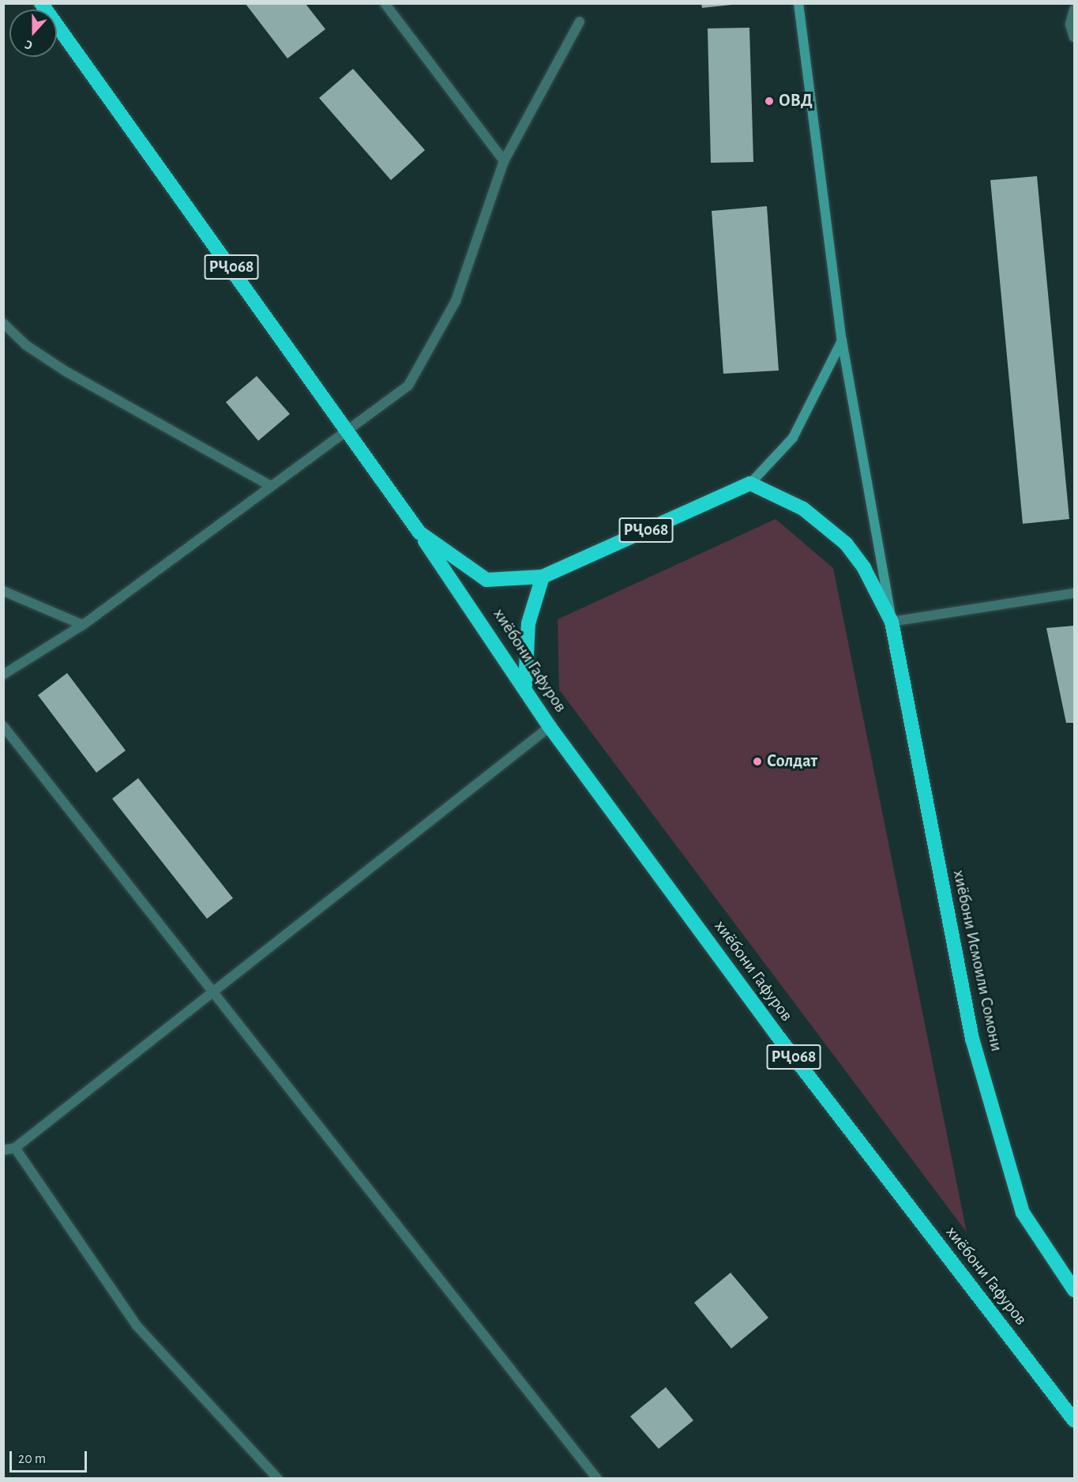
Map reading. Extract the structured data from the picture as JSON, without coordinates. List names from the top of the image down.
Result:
{
  "streets": {
    "highway": ["РҶ068", "хиёбони Гафуров", "хиёбони Исмоили Сомони"]
  },
  "crossings": [
    ["РҶ068", "хиёбони Гафуров"],
    ["РҶ068", "хиёбони Исмоили Сомони"]
  ],
  "places": ["ОВД", "Солдат"],
  "scale_bar": "20 m",
  "north": "bottom"
}
